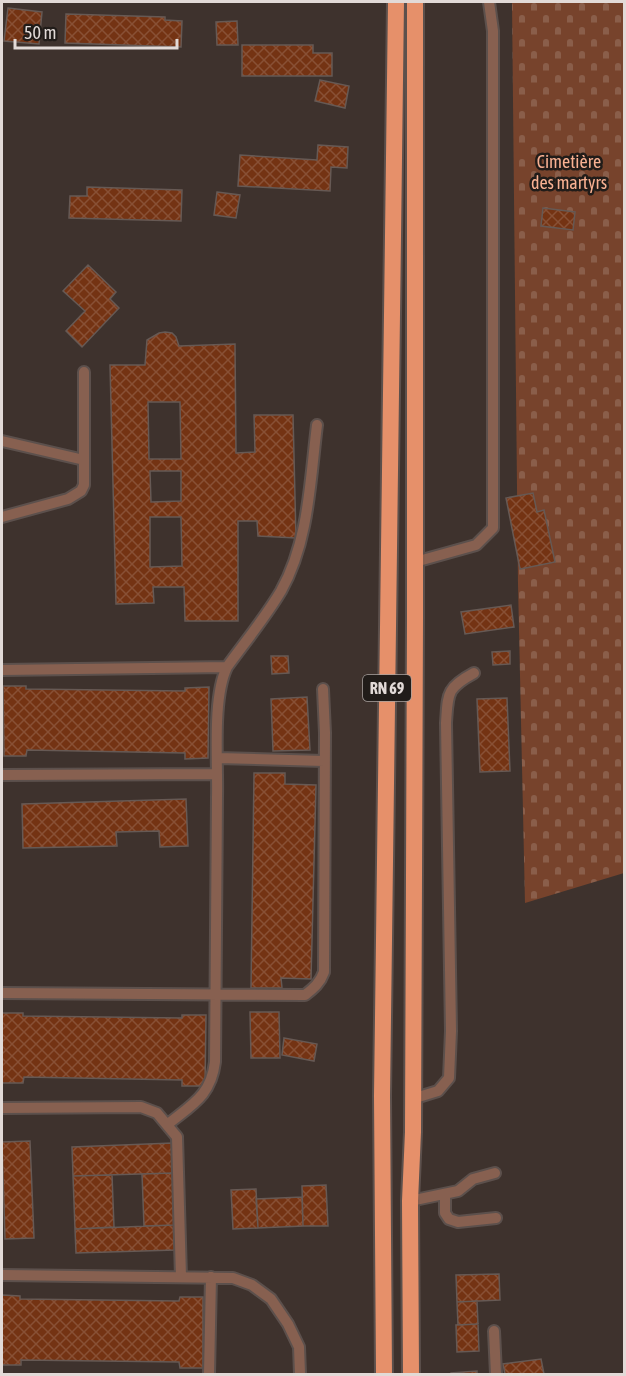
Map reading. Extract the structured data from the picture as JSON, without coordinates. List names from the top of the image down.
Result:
{
  "streets": {
    "highway": ["RN 69"]
  },
  "parks": ["Cimetière des martyrs"],
  "scale_bar": "50 m"
}
